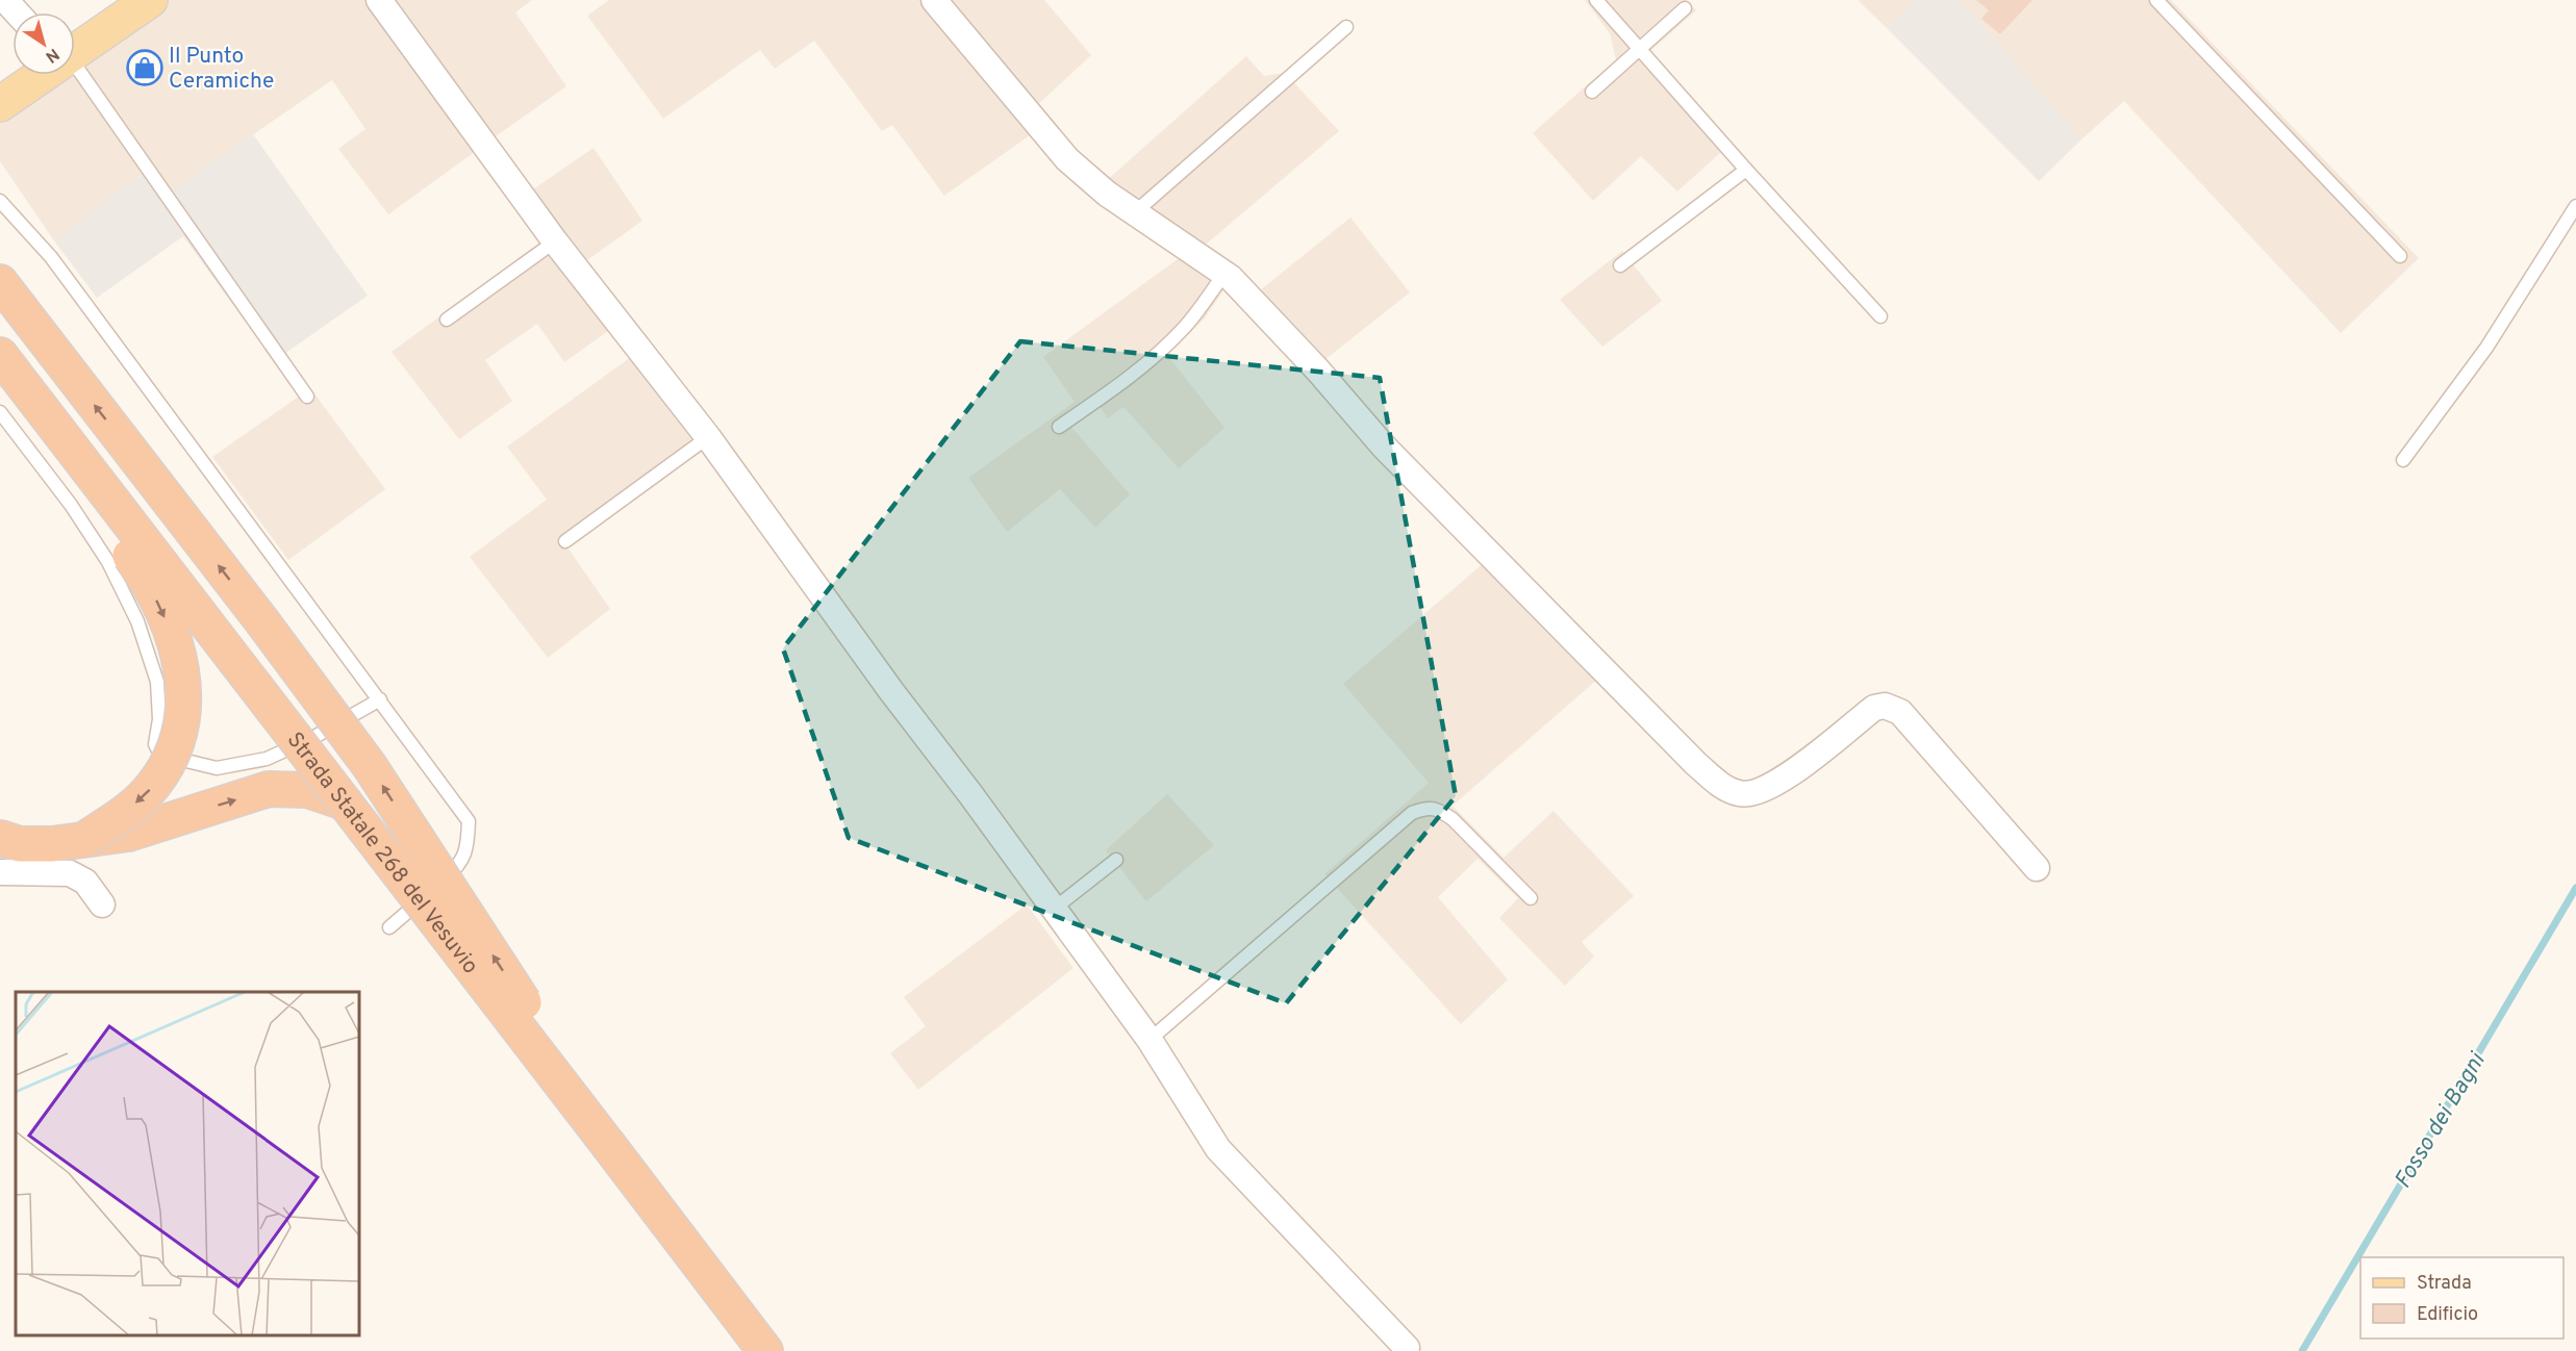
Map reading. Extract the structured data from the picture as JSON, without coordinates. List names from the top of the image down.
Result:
{
  "streets": {
    "highway": ["Strada Statale 268 del Vesuvio"]
  },
  "water": ["Fosso dei Bagni"],
  "places": {
    "shop": ["Il Punto Ceramiche"]
  },
  "legend": ["Strada", "Edificio"],
  "north": "bottom right"
}
